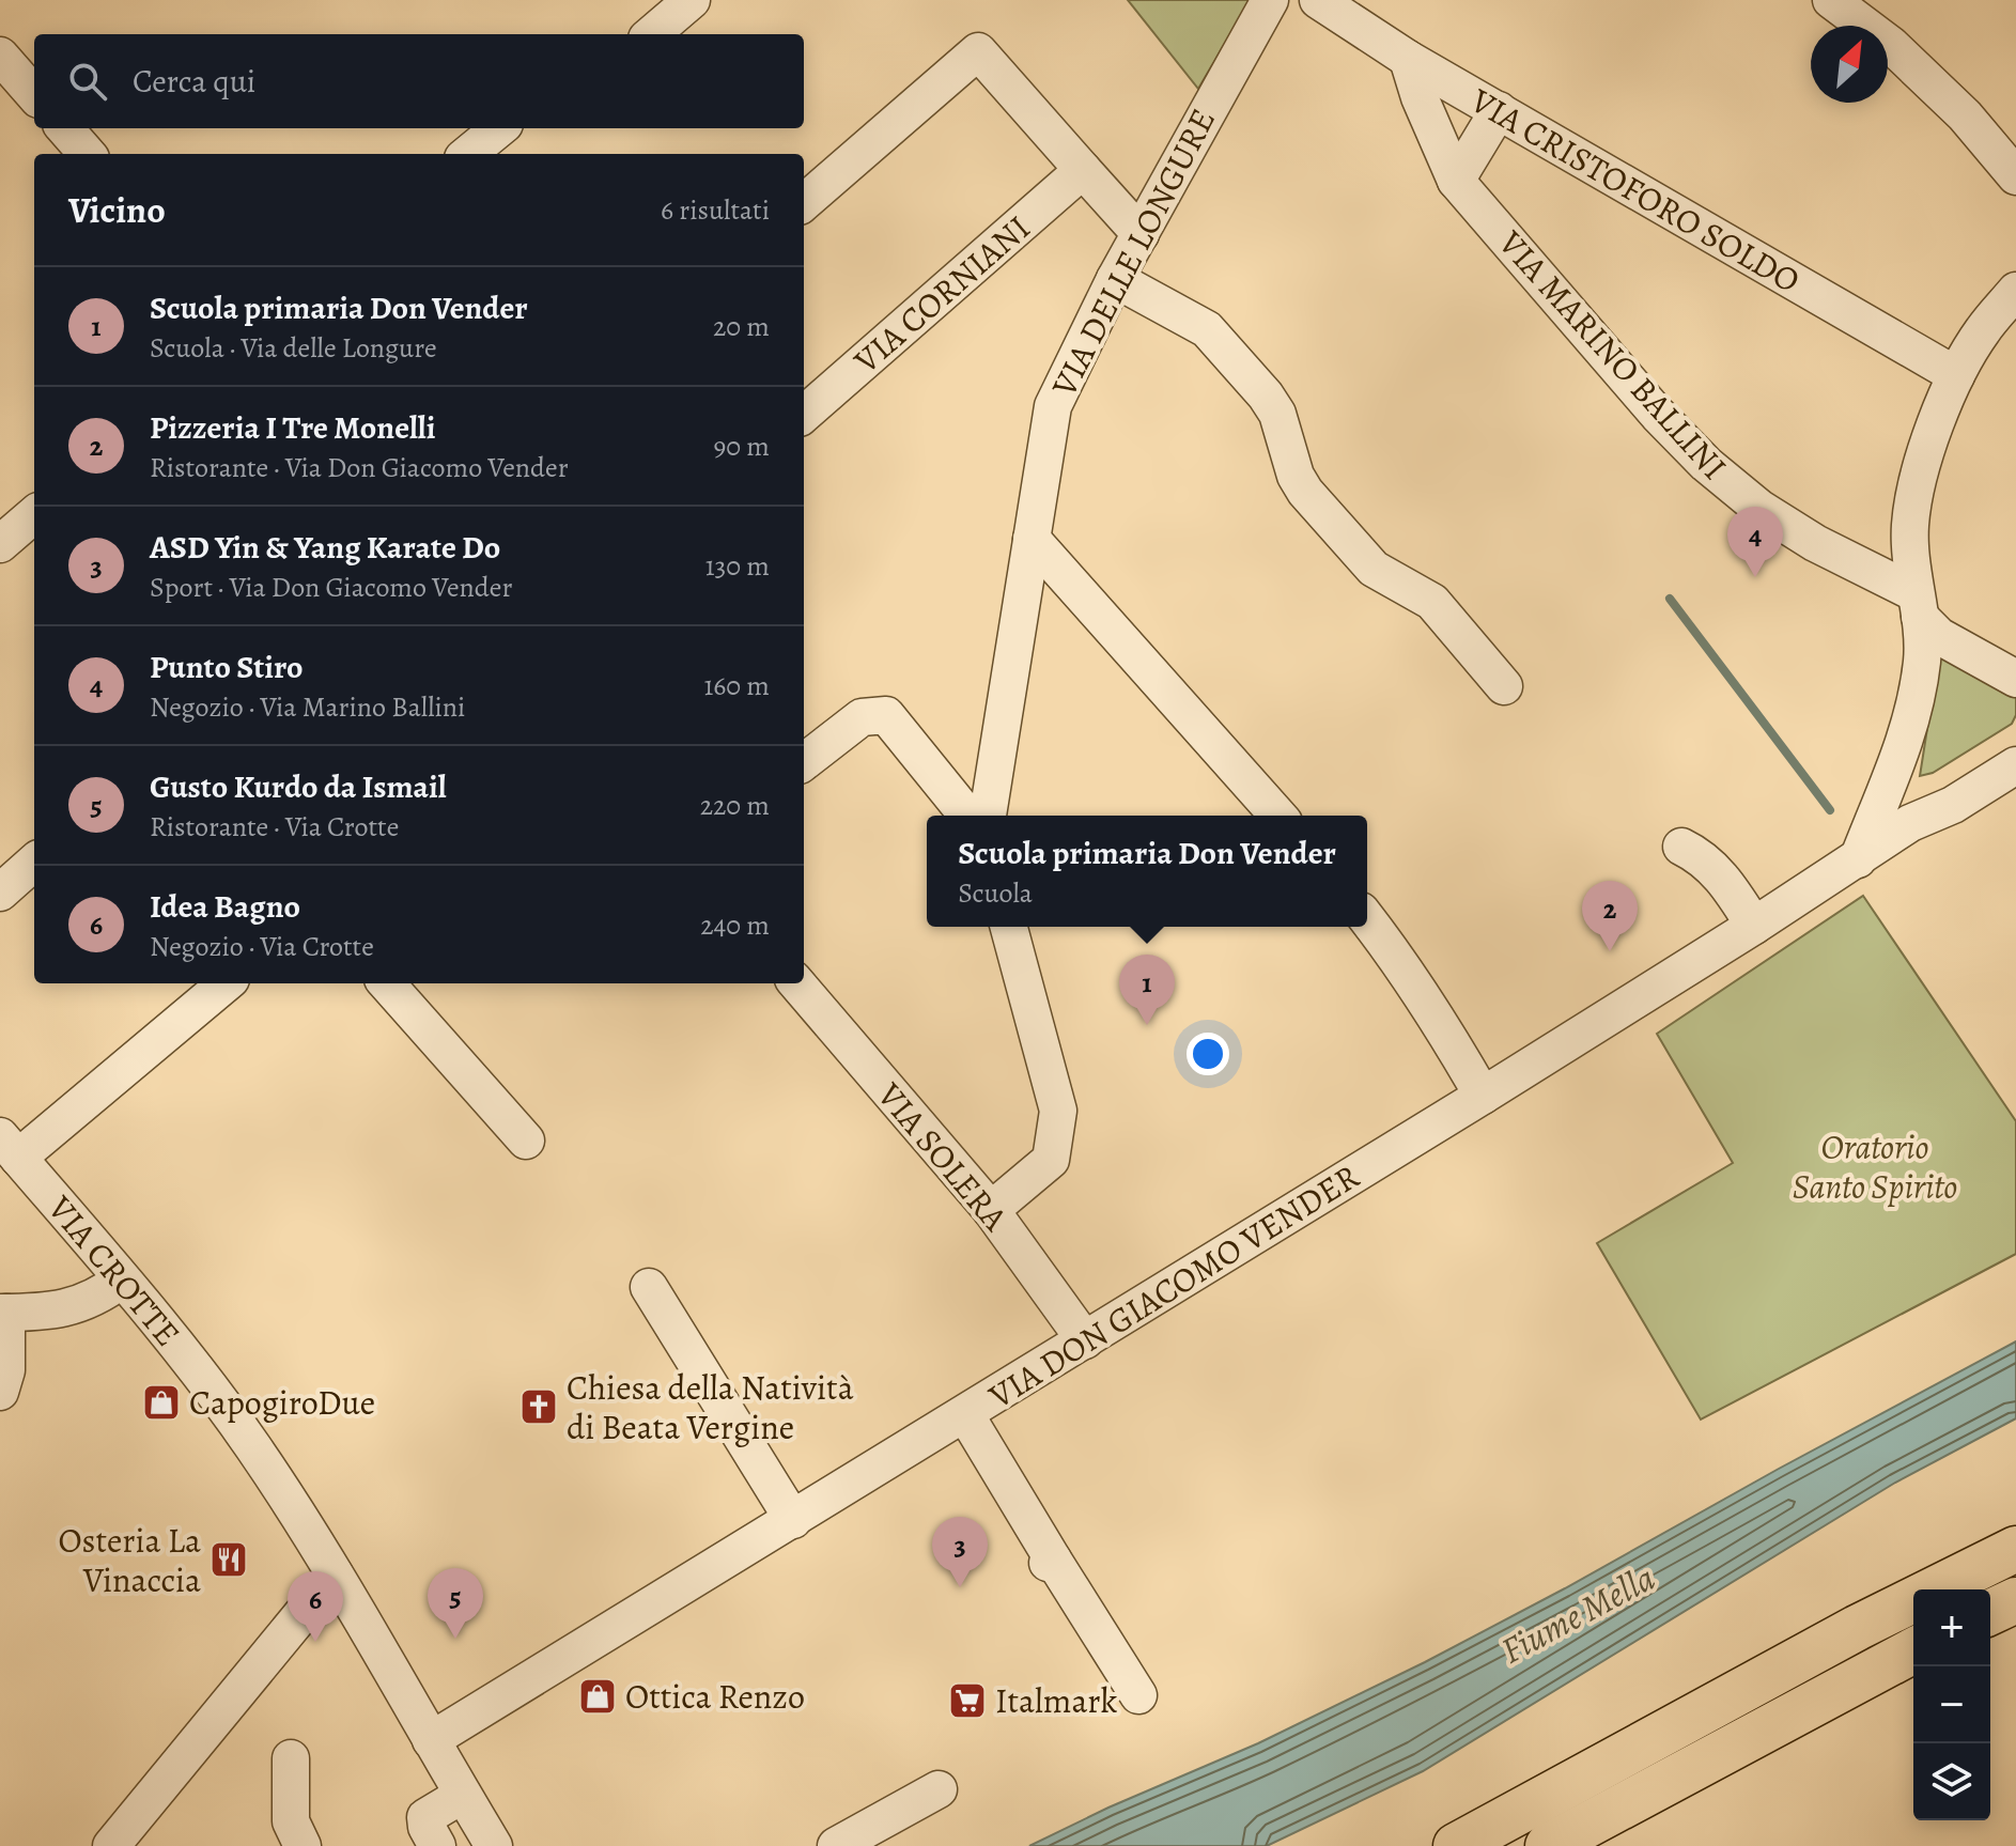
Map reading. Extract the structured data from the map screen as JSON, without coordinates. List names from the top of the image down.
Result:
{
  "streets": {
    "street": [
      "VIA CRISTOFORO SOLDO",
      "VIA DELLE LONGURE",
      "VIA CORNIANI",
      "VIA MARINO BALLINI",
      "VIA SOLERA",
      "VIA CROTTE",
      "VIA DON GIACOMO VENDER"
    ]
  },
  "crossings": [
    ["VIA CRISTOFORO SOLDO", "VIA MARINO BALLINI"],
    ["VIA SOLERA", "VIA DON GIACOMO VENDER"],
    ["VIA CROTTE", "VIA DON GIACOMO VENDER"]
  ],
  "water": ["Fiume Mella"],
  "parks": ["Oratorio Santo Spirito"],
  "places": {
    "shop": ["CapogiroDue", "Ottica Renzo"],
    "church": ["Chiesa della Natività di Beata Vergine"],
    "restaurant": ["Osteria La Vinaccia"],
    "supermarket": ["Italmark"]
  },
  "north": "top right",
  "page": {
    "search": "Cerca qui",
    "heading": ["Vicino", "6 risultati"],
    "list": [
      {
        "mark": "1",
        "name": "Scuola primaria Don Vender",
        "note": "Scuola · Via delle Longure",
        "value": "20 m"
      },
      {
        "mark": "2",
        "name": "Pizzeria I Tre Monelli",
        "note": "Ristorante · Via Don Giacomo Vender",
        "value": "90 m"
      },
      {
        "mark": "3",
        "name": "ASD Yin & Yang Karate Do",
        "note": "Sport · Via Don Giacomo Vender",
        "value": "130 m"
      },
      {
        "mark": "4",
        "name": "Punto Stiro",
        "note": "Negozio · Via Marino Ballini",
        "value": "160 m"
      },
      {
        "mark": "5",
        "name": "Gusto Kurdo da Ismail",
        "note": "Ristorante · Via Crotte",
        "value": "220 m"
      },
      {
        "mark": "6",
        "name": "Idea Bagno",
        "note": "Negozio · Via Crotte",
        "value": "240 m"
      }
    ],
    "pins": [
      "4",
      "2",
      "1",
      "3",
      "5",
      "6"
    ],
    "popup": ["Scuola primaria Don Vender", "Scuola"],
    "map_buttons": ["+", "−"]
  }
}
